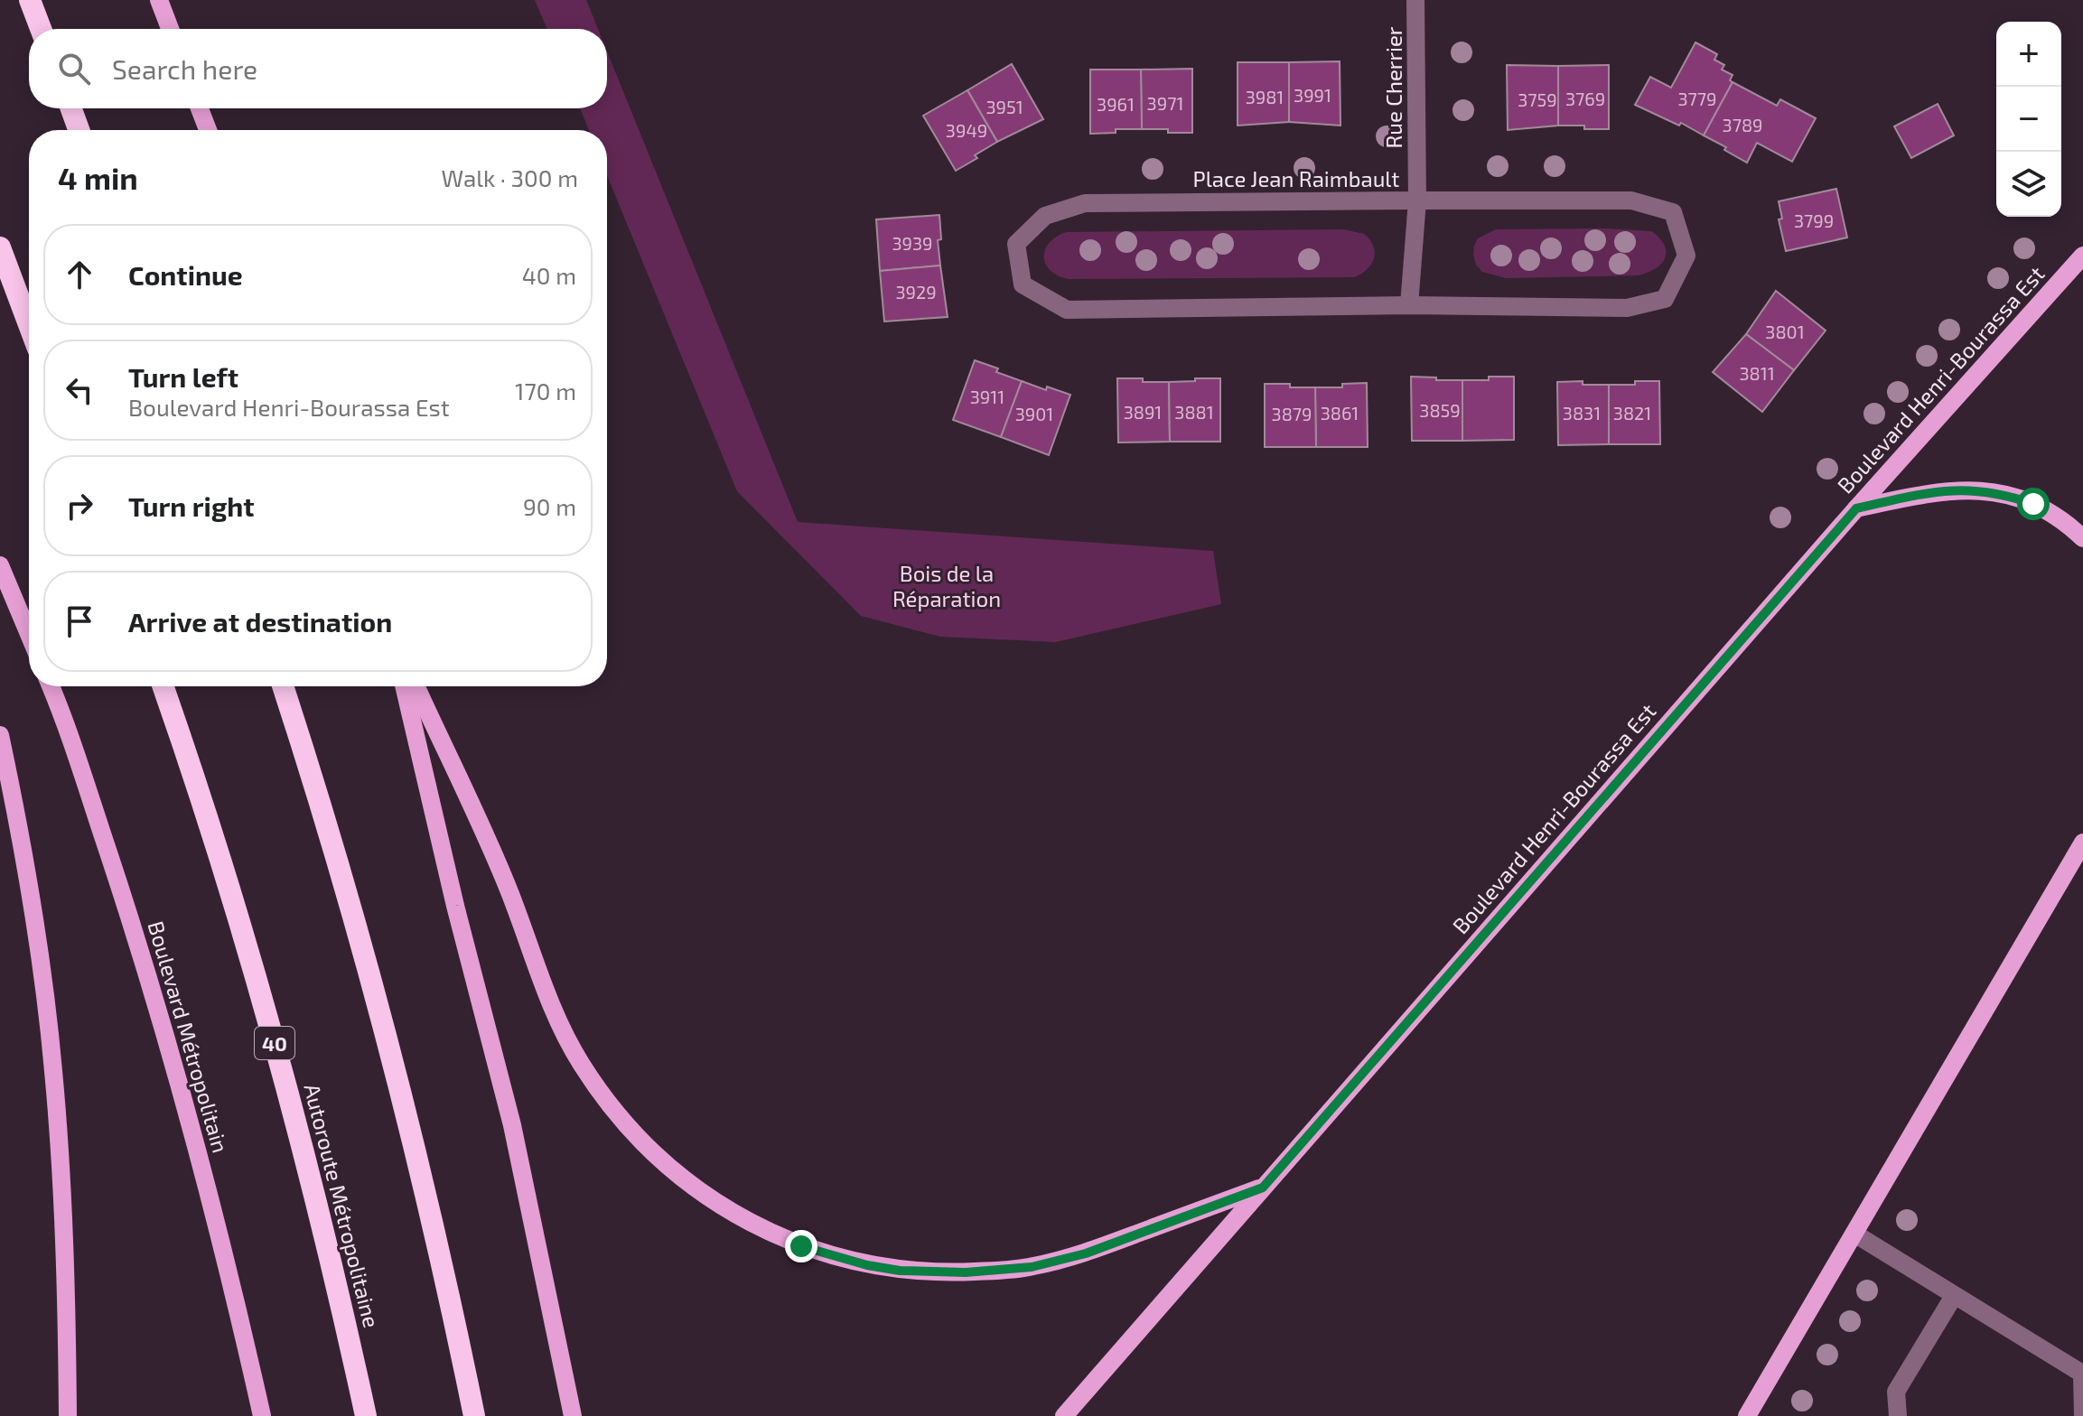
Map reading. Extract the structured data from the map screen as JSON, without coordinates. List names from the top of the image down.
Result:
{
  "streets": {
    "highway": ["40", "Autoroute Métropolitaine"],
    "main road": ["Boulevard Henri-Bourassa Est", "Boulevard Métropolitain"],
    "street": ["Rue Cherrier", "Place Jean Raimbault"]
  },
  "crossings": [
    ["Rue Cherrier", "Place Jean Raimbault"]
  ],
  "parks": ["Bois de la Réparation"],
  "house_numbers": [
    "3991",
    "3981",
    "3769",
    "3779",
    "3759",
    "3971",
    "3961",
    "3951",
    "3789",
    "3949",
    "3799",
    "3939",
    "3929",
    "3801",
    "3811",
    "3911",
    "3859",
    "3891",
    "3881",
    "3861",
    "3831",
    "3821",
    "3901",
    "3879"
  ],
  "page": {
    "map_buttons": ["+", "−"],
    "search": "Search here",
    "heading": ["4 min", "Walk · 300 m"],
    "list": [
      ["Continue", "40 m"],
      ["Turn left", "Boulevard Henri-Bourassa Est", "170 m"],
      ["Turn right", "90 m"],
      "Arrive at destination"
    ]
  }
}
